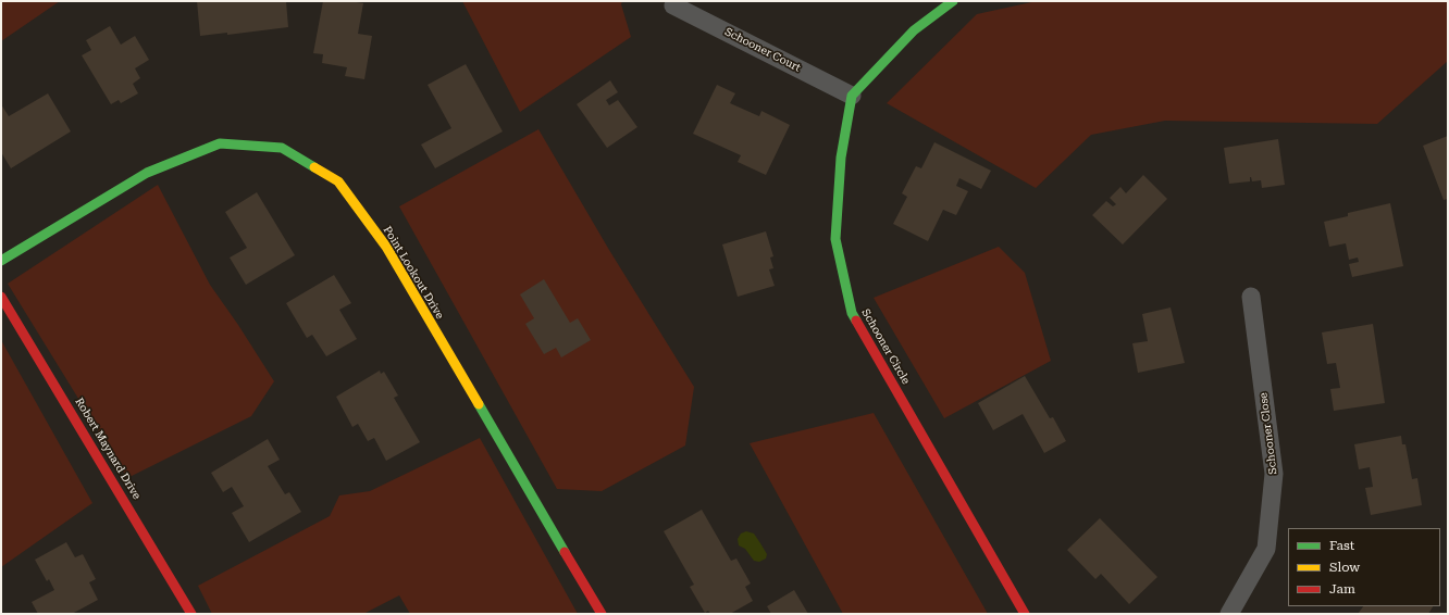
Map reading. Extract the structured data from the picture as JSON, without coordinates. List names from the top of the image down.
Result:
{
  "streets": {
    "street": [
      "Schooner Court",
      "Point Lookout Drive",
      "Schooner Circle",
      "Schooner Close",
      "Robert Maynard Drive"
    ]
  },
  "crossings": [
    ["Schooner Court", "Schooner Circle"]
  ],
  "legend": ["Fast", "Slow", "Jam"]
}
